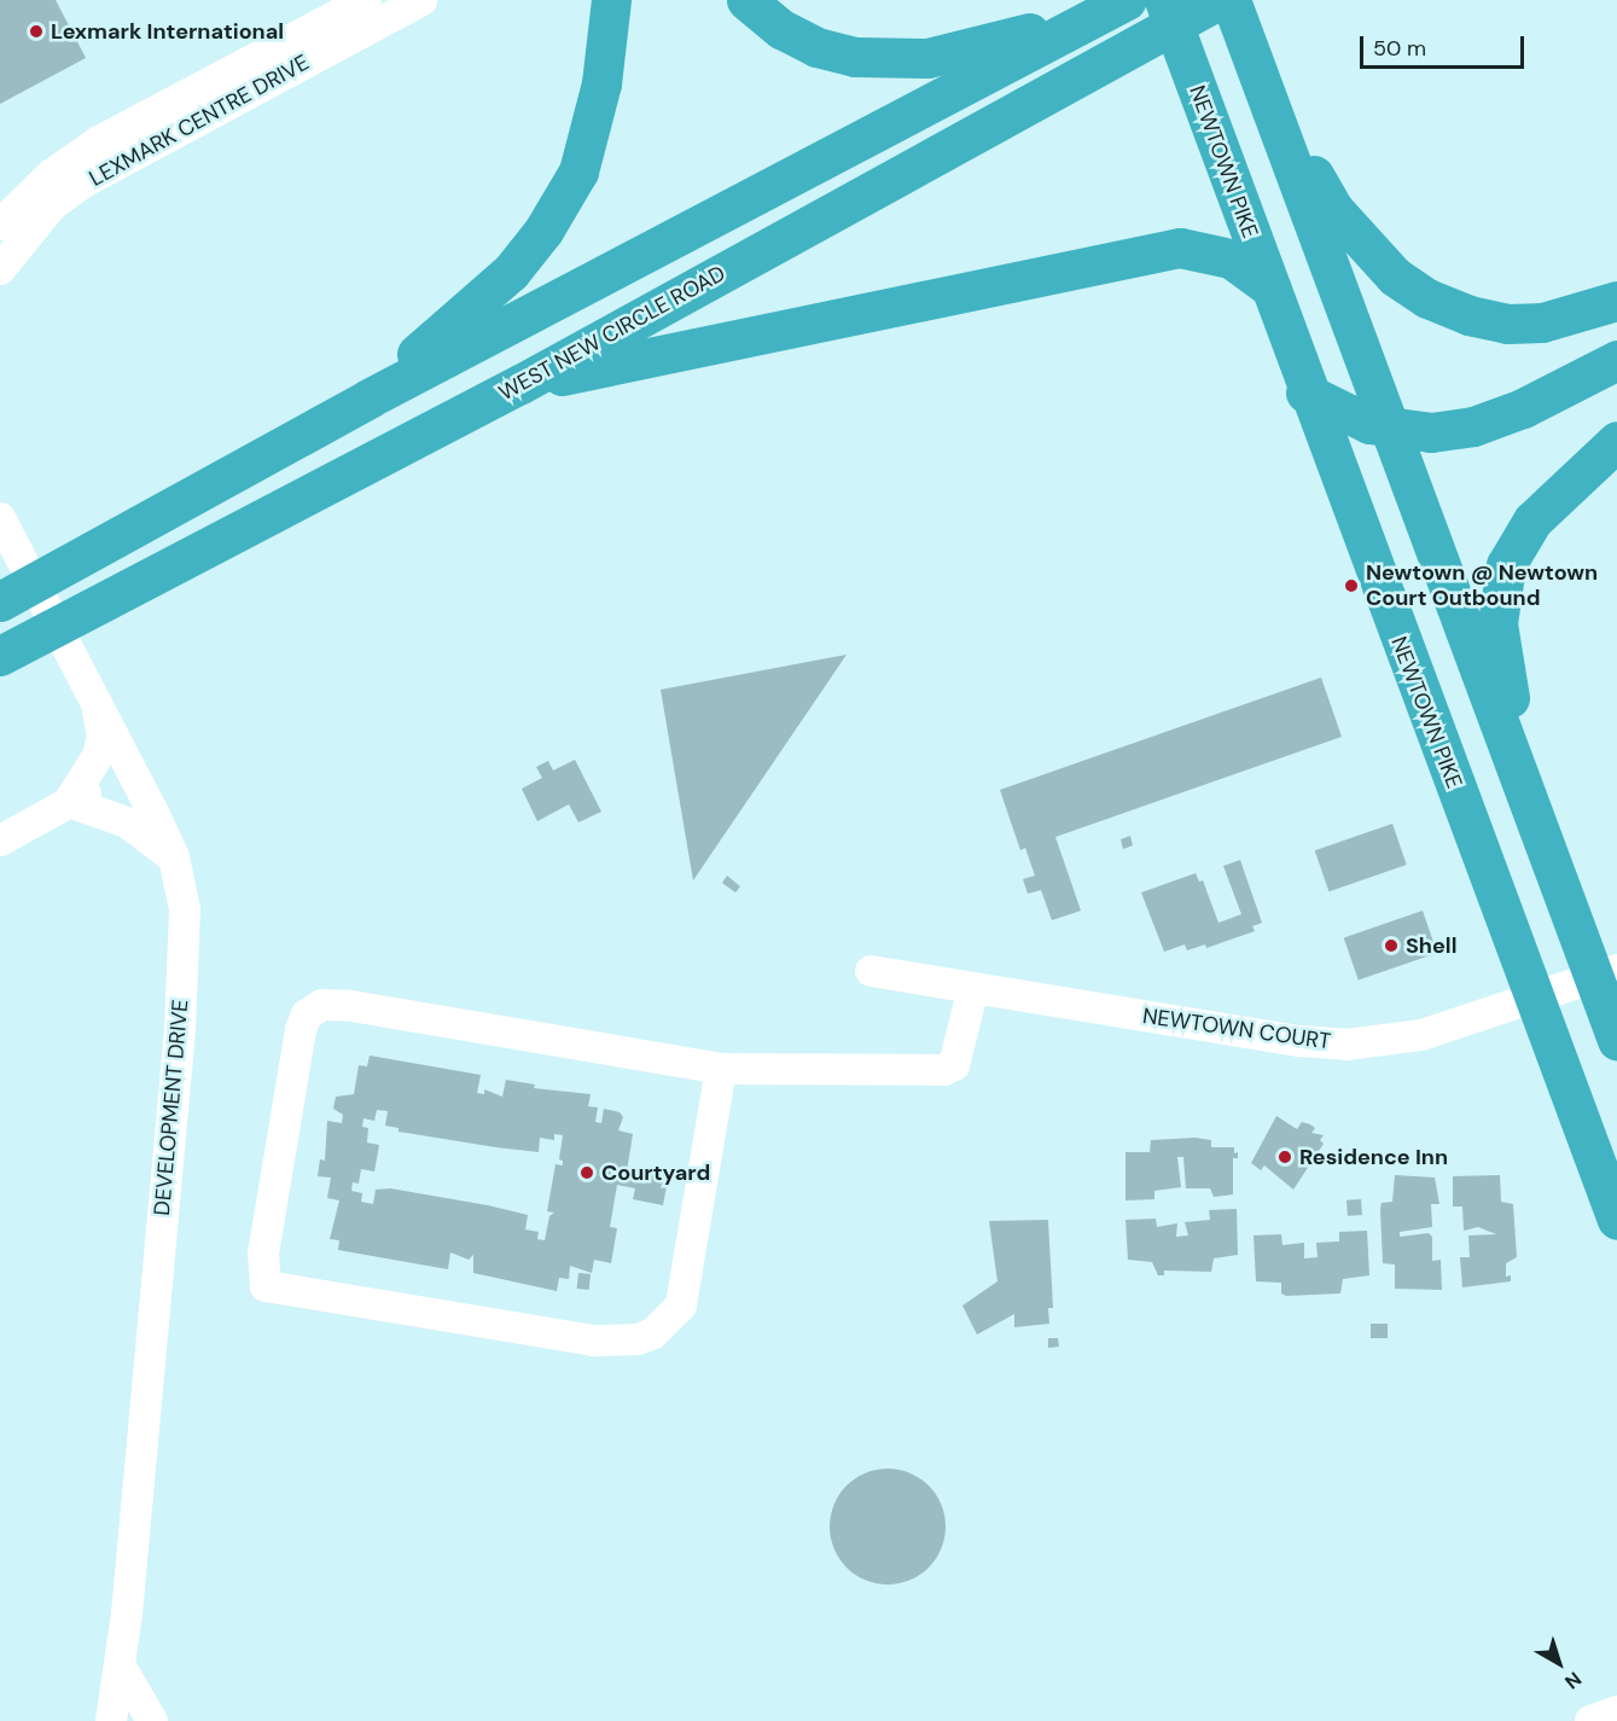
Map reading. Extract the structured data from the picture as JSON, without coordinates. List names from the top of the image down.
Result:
{
  "streets": {
    "highway": ["NEWTOWN PIKE", "WEST NEW CIRCLE ROAD"],
    "street": ["LEXMARK CENTRE DRIVE", "NEWTOWN COURT", "DEVELOPMENT DRIVE"]
  },
  "crossings": [
    ["NEWTOWN PIKE", "NEWTOWN COURT"]
  ],
  "places": [
    "Lexmark International",
    "Newtown @ Newtown Court Outbound",
    "Shell",
    "Residence Inn",
    "Courtyard"
  ],
  "scale_bar": "50 m",
  "north": "bottom right"
}
